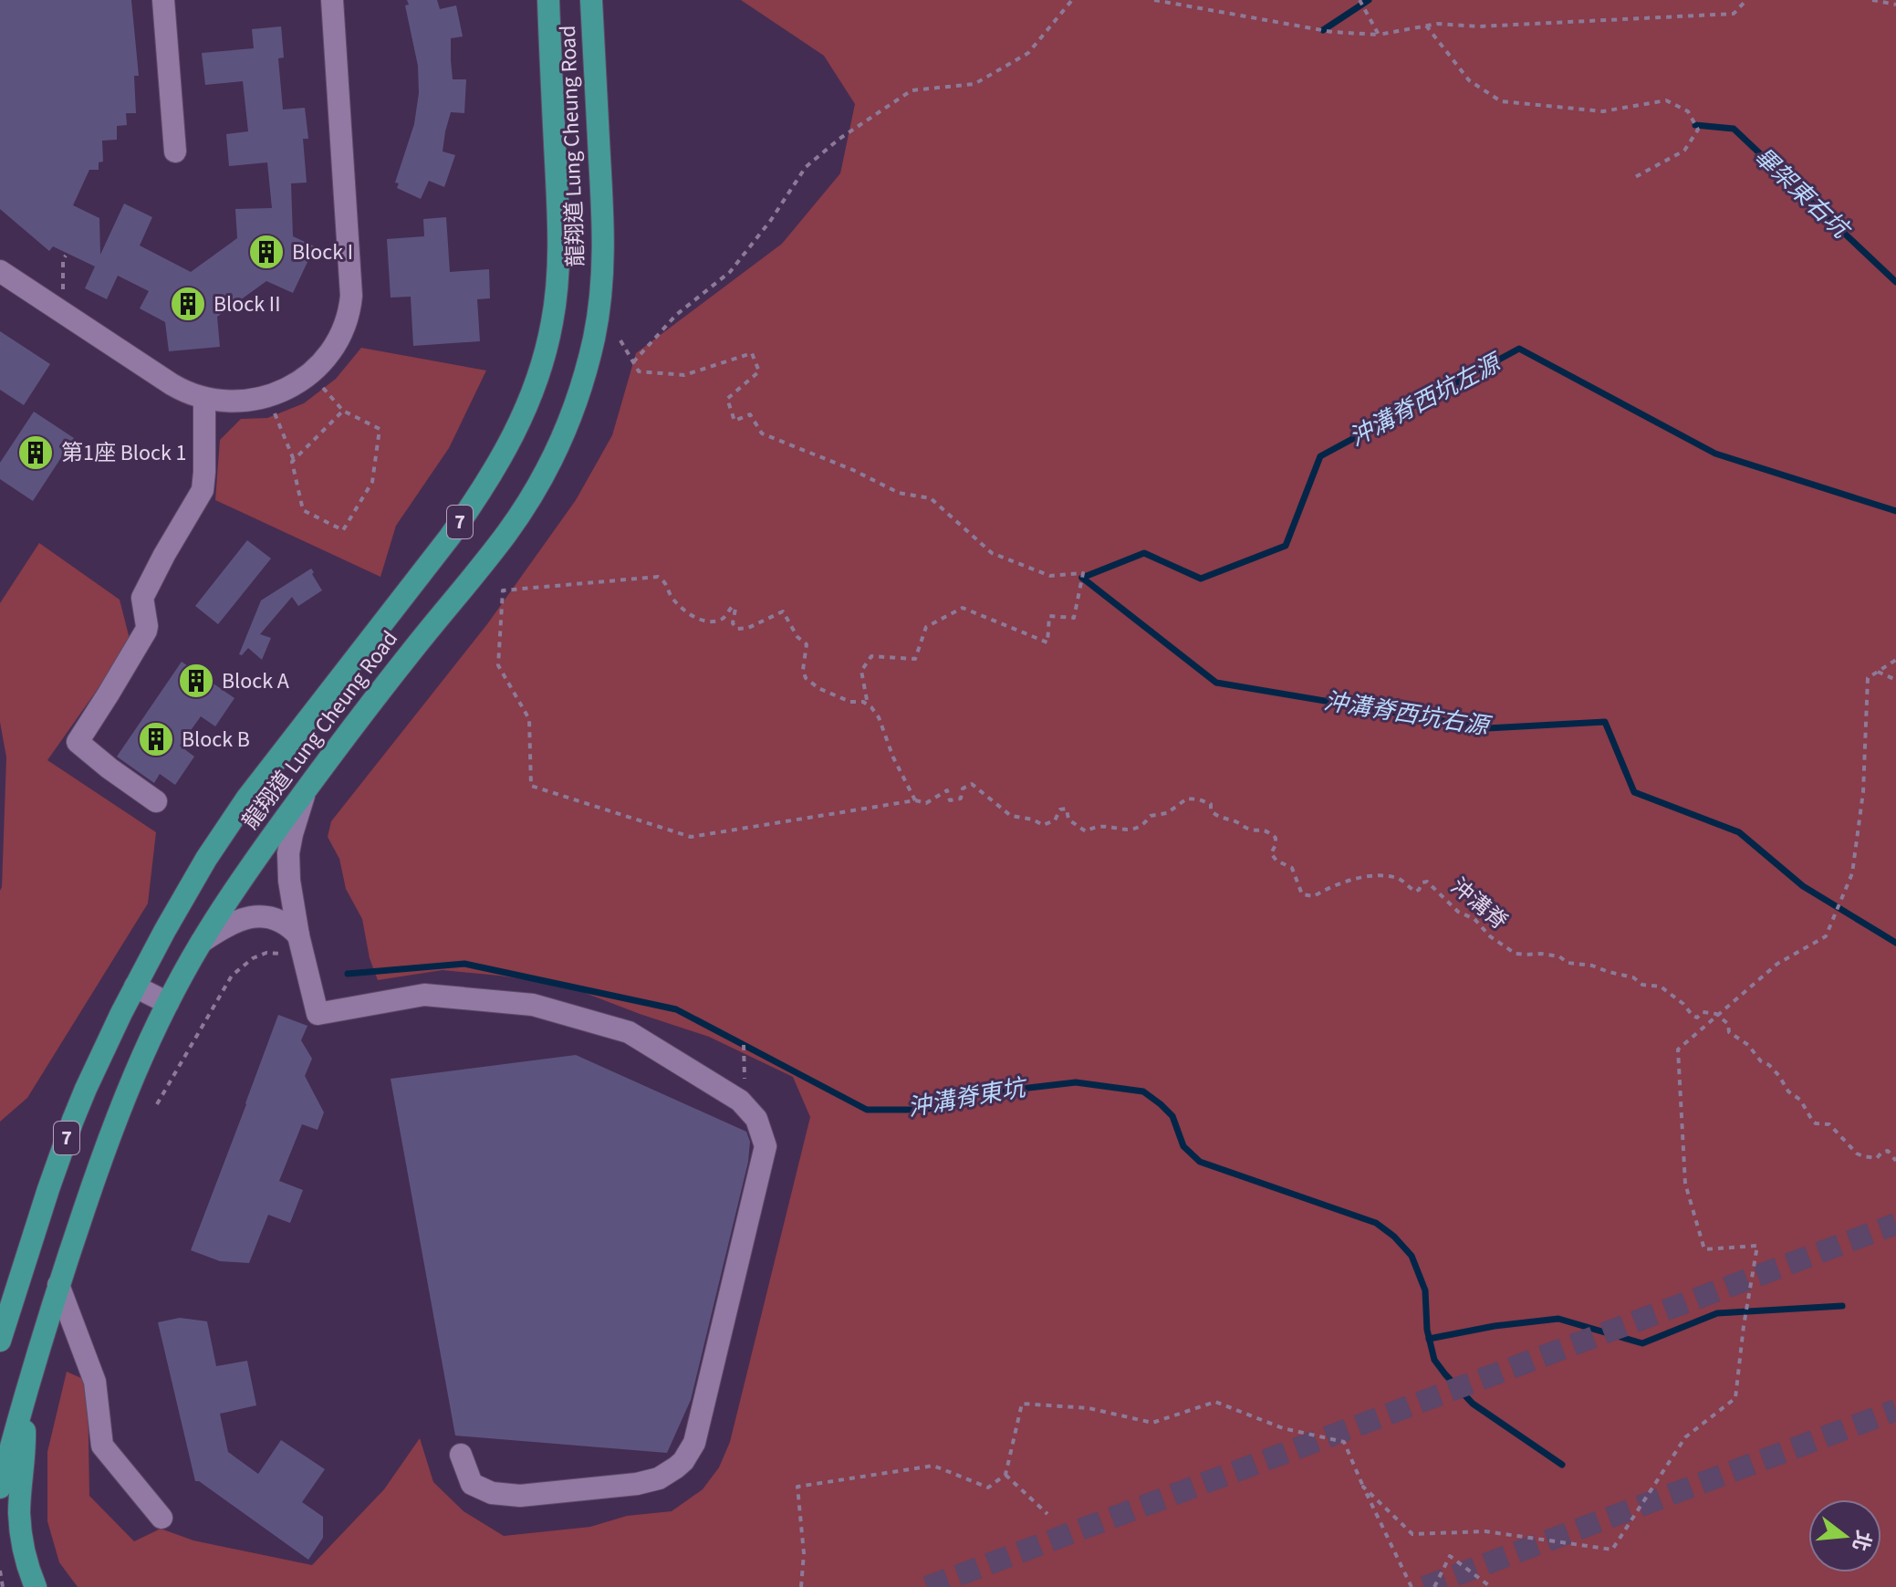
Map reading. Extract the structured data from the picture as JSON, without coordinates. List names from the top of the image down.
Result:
{
  "streets": {
    "highway": ["龍翔道 Lung Cheung Road", "7"],
    "path": ["沖溝脊"]
  },
  "water": [
    "畢架東右坑",
    "沖溝脊西坑左源",
    "沖溝脊西坑右源",
    "沖溝脊東坑"
  ],
  "places": {
    "building": [
      "Block I",
      "Block II",
      "第1座 Block 1",
      "Block A",
      "Block B"
    ]
  },
  "north": "right"
}
